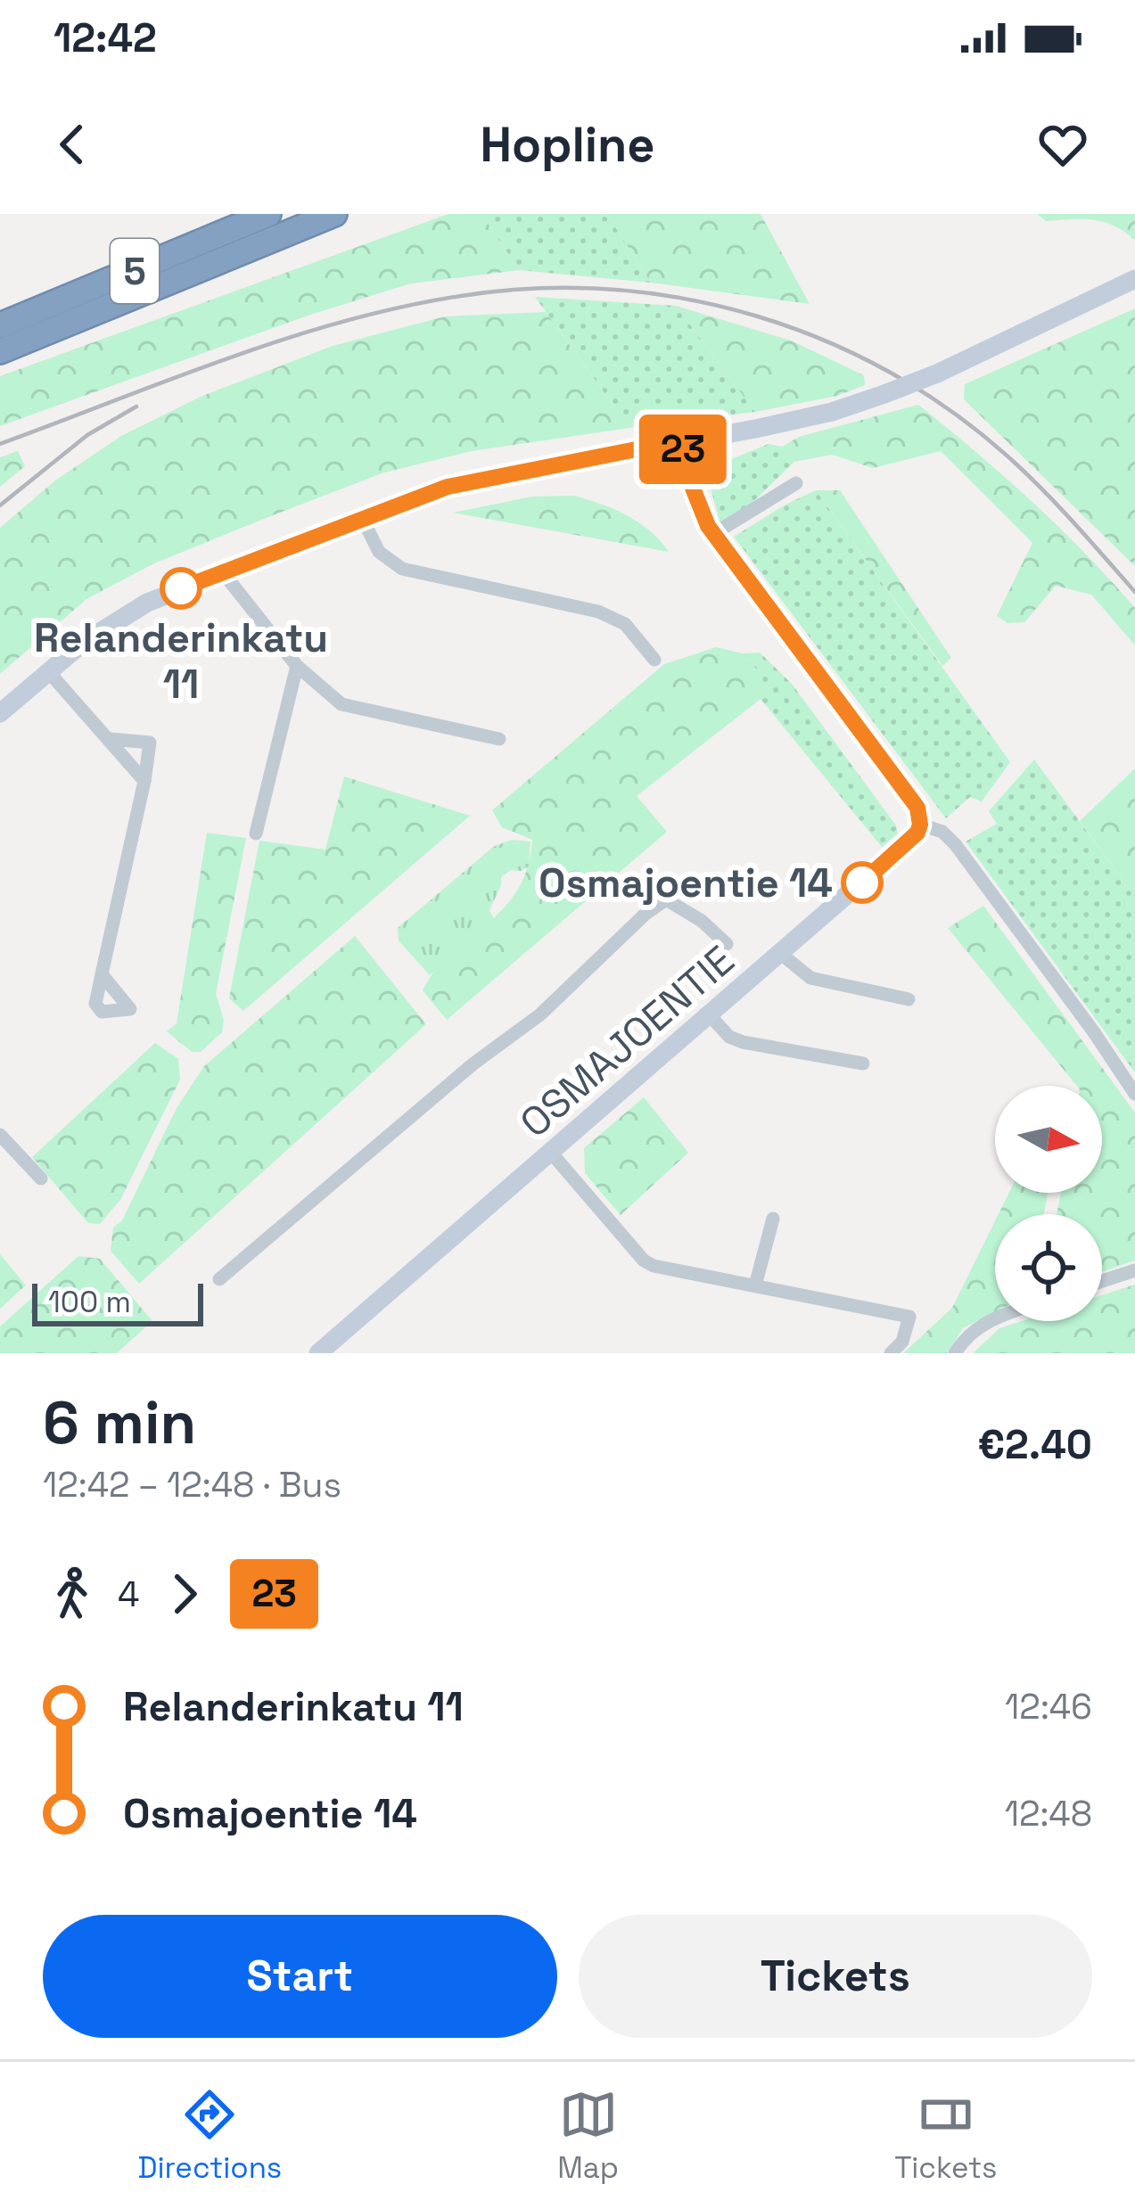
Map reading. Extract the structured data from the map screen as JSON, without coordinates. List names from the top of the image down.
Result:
{
  "streets": {
    "highway": ["5"],
    "street": ["OSMAJOENTIE"]
  },
  "places": ["Relanderinkatu 11", "Osmajoentie 14"],
  "lines": ["bus line 23"],
  "scale_bar": "100 m",
  "north": "right",
  "page": {
    "status": "12:42",
    "header": "Hopline",
    "on_map": "23",
    "scale": "100 m",
    "heading": ["6 min", "12:42 – 12:48 · Bus", "€2.40"],
    "legs": ["4", "23"],
    "list": [
      {
        "name": "Relanderinkatu 11",
        "value": "12:46"
      },
      {
        "name": "Osmajoentie 14",
        "value": "12:48"
      }
    ],
    "buttons": ["Start", "Tickets"],
    "tabs": ["Directions", "Map", "Tickets"]
  }
}
